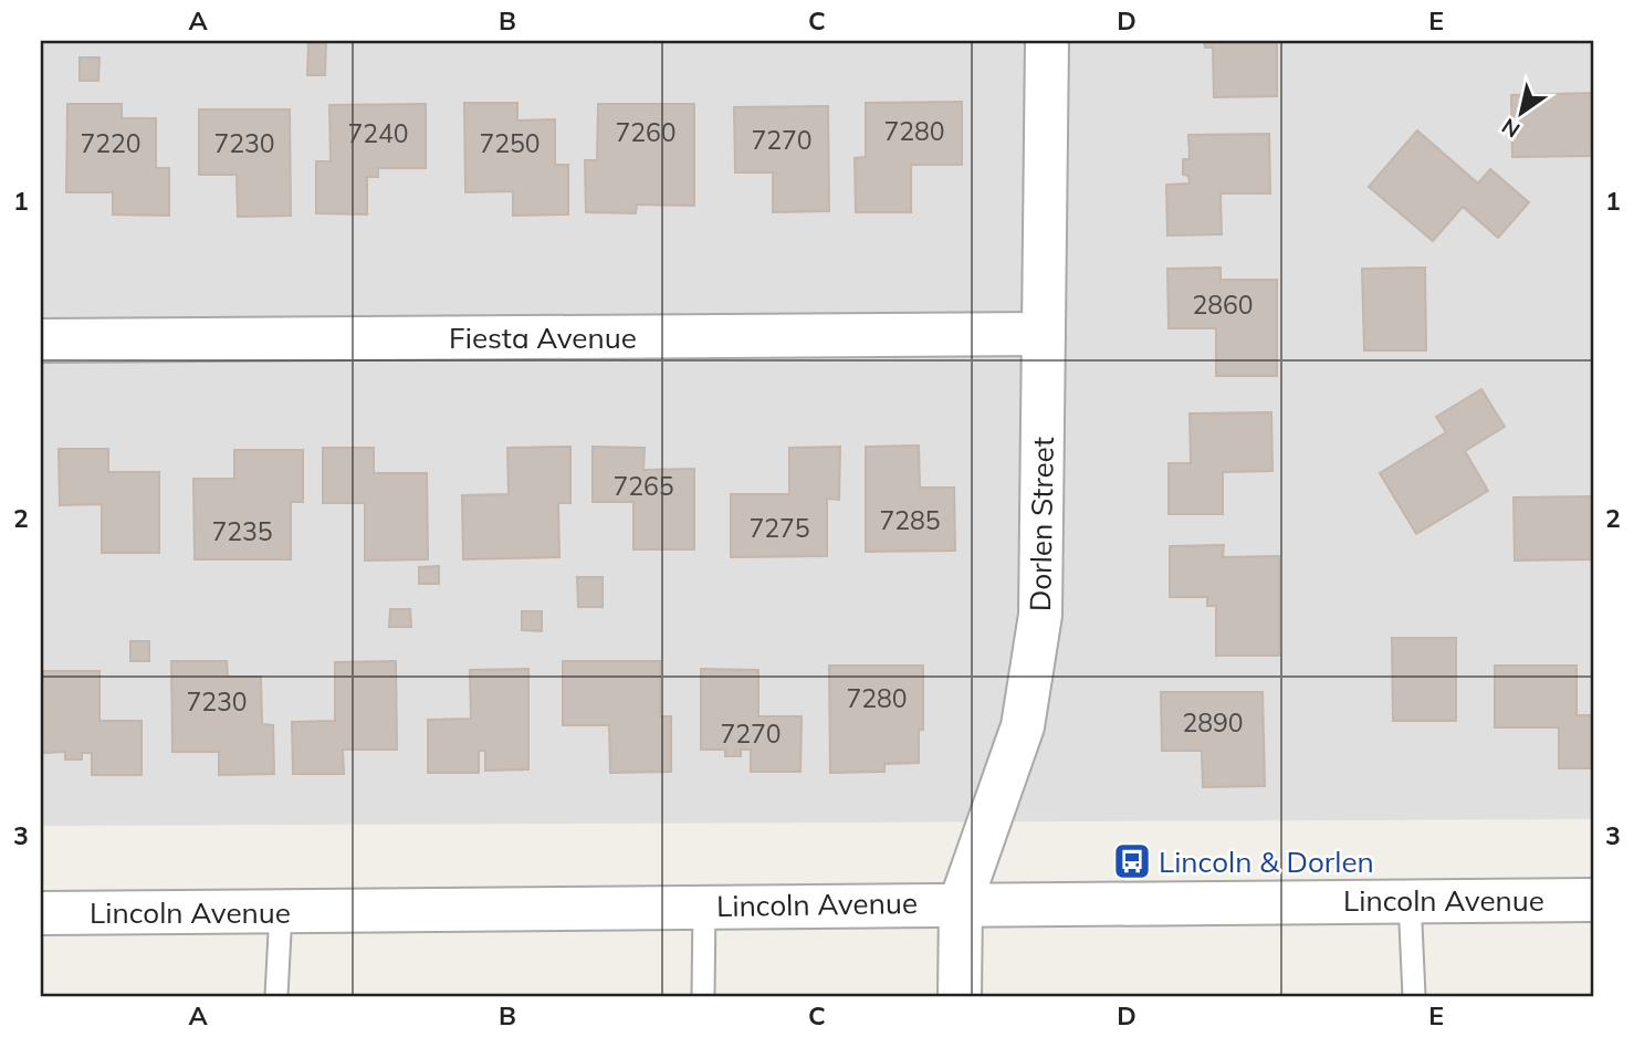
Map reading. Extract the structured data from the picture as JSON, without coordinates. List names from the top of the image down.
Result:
{
  "streets": {
    "street": ["Fiesta Avenue", "Dorlen Street", "Lincoln Avenue"]
  },
  "crossings": [
    ["Fiesta Avenue", "Dorlen Street"],
    ["Dorlen Street", "Lincoln Avenue"]
  ],
  "places": {
    "bus stop": ["Lincoln & Dorlen"]
  },
  "house_numbers": [
    "7280",
    "7260",
    "7240",
    "7270",
    "7220",
    "7230",
    "7250",
    "2860",
    "7265",
    "7285",
    "7275",
    "7235",
    "7280",
    "7230",
    "2890",
    "7270"
  ],
  "north": "bottom left",
  "grid": {
    "columns": [
      "A",
      "B",
      "C",
      "D",
      "E"
    ],
    "rows": ["1", "2", "3"]
  }
}
